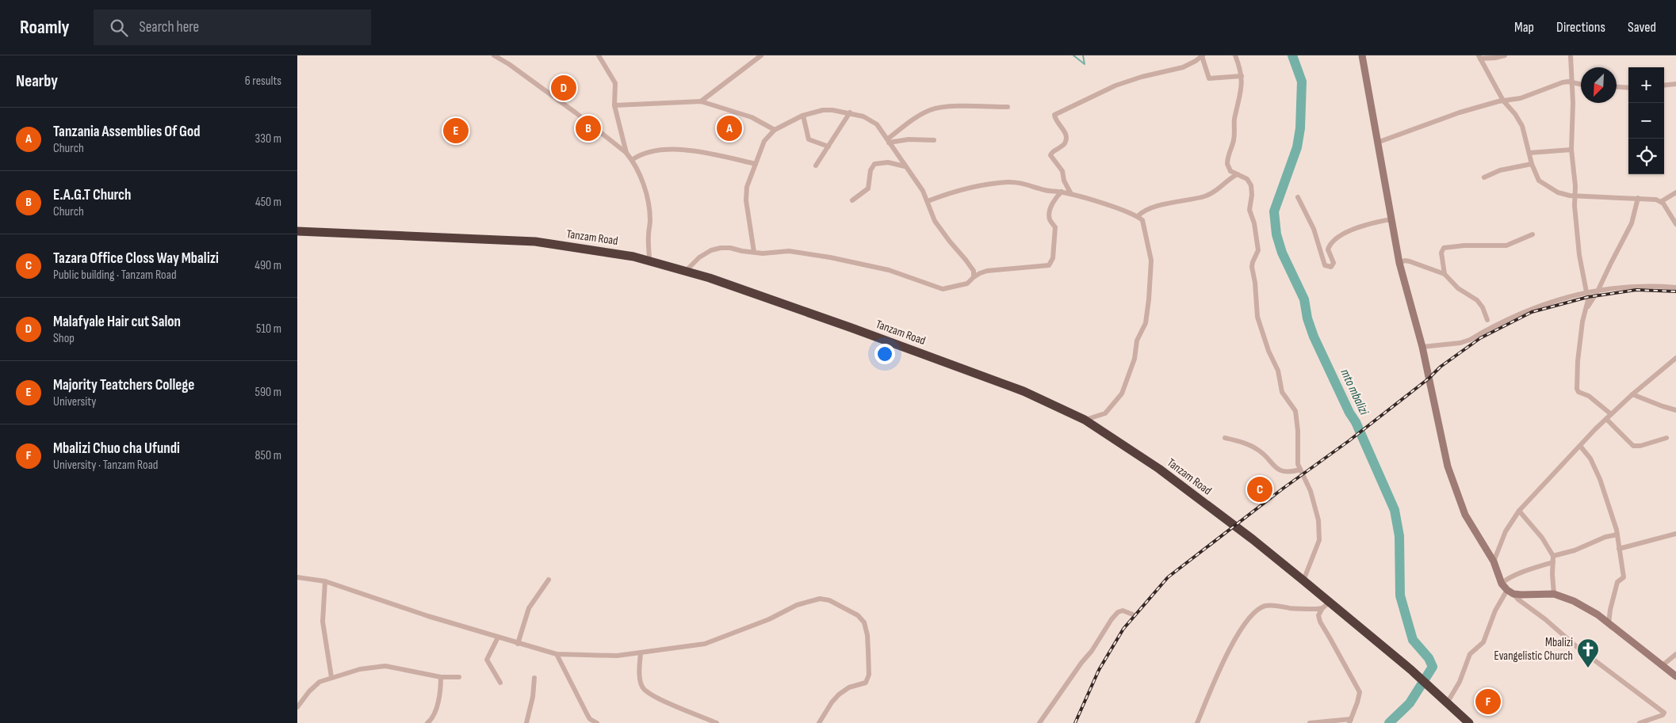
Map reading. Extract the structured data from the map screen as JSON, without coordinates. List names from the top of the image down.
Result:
{
  "streets": {
    "highway": ["Tanzam Road"]
  },
  "water": ["mto mbalizi"],
  "places": {
    "church": ["Mbalizi Evangelistic Church"]
  },
  "north": "bottom left",
  "page": {
    "header": "Roamly",
    "search": "Search here",
    "nav": ["Map", "Directions", "Saved"],
    "heading": ["Nearby", "6 results"],
    "map_buttons": ["+", "−"],
    "pins": [
      "D",
      "A",
      "B",
      "E",
      "C",
      "F"
    ],
    "list": [
      {
        "mark": "A",
        "name": "Tanzania Assemblies Of God",
        "note": "Church",
        "value": "330 m"
      },
      {
        "mark": "B",
        "name": "E.A.G.T Church",
        "note": "Church",
        "value": "450 m"
      },
      {
        "mark": "C",
        "name": "Tazara Office Closs Way Mbalizi",
        "note": "Public building · Tanzam Road",
        "value": "490 m"
      },
      {
        "mark": "D",
        "name": "Malafyale Hair cut Salon",
        "note": "Shop",
        "value": "510 m"
      },
      {
        "mark": "E",
        "name": "Majority Teatchers College",
        "note": "University",
        "value": "590 m"
      },
      {
        "mark": "F",
        "name": "Mbalizi Chuo cha Ufundi",
        "note": "University · Tanzam Road",
        "value": "850 m"
      }
    ]
  }
}
